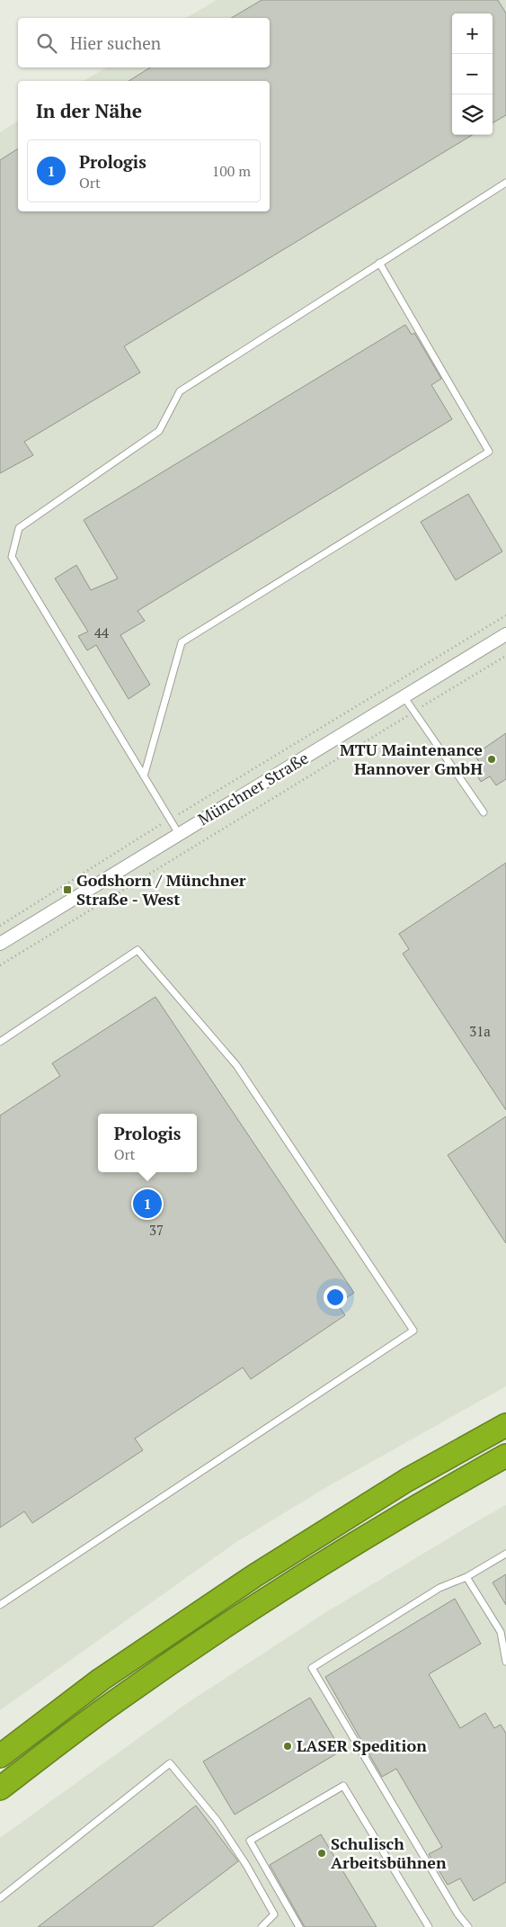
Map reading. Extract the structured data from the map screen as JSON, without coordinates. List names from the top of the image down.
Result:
{
  "streets": {
    "street": ["Münchner Straße"]
  },
  "places": {
    "other": ["MTU Maintenance Hannover GmbH", "LASER Spedition", "Schulisch Arbeitsbühnen"],
    "transit": ["Godshorn / Münchner Straße - West"]
  },
  "house_numbers": ["44", "31a", "37"],
  "page": {
    "map_buttons": ["+", "−"],
    "search": "Hier suchen",
    "heading": "In der Nähe",
    "list": [
      {
        "mark": "1",
        "name": "Prologis",
        "note": "Ort",
        "value": "100 m"
      }
    ],
    "popup": ["Prologis", "Ort"],
    "pins": "1"
  }
}
